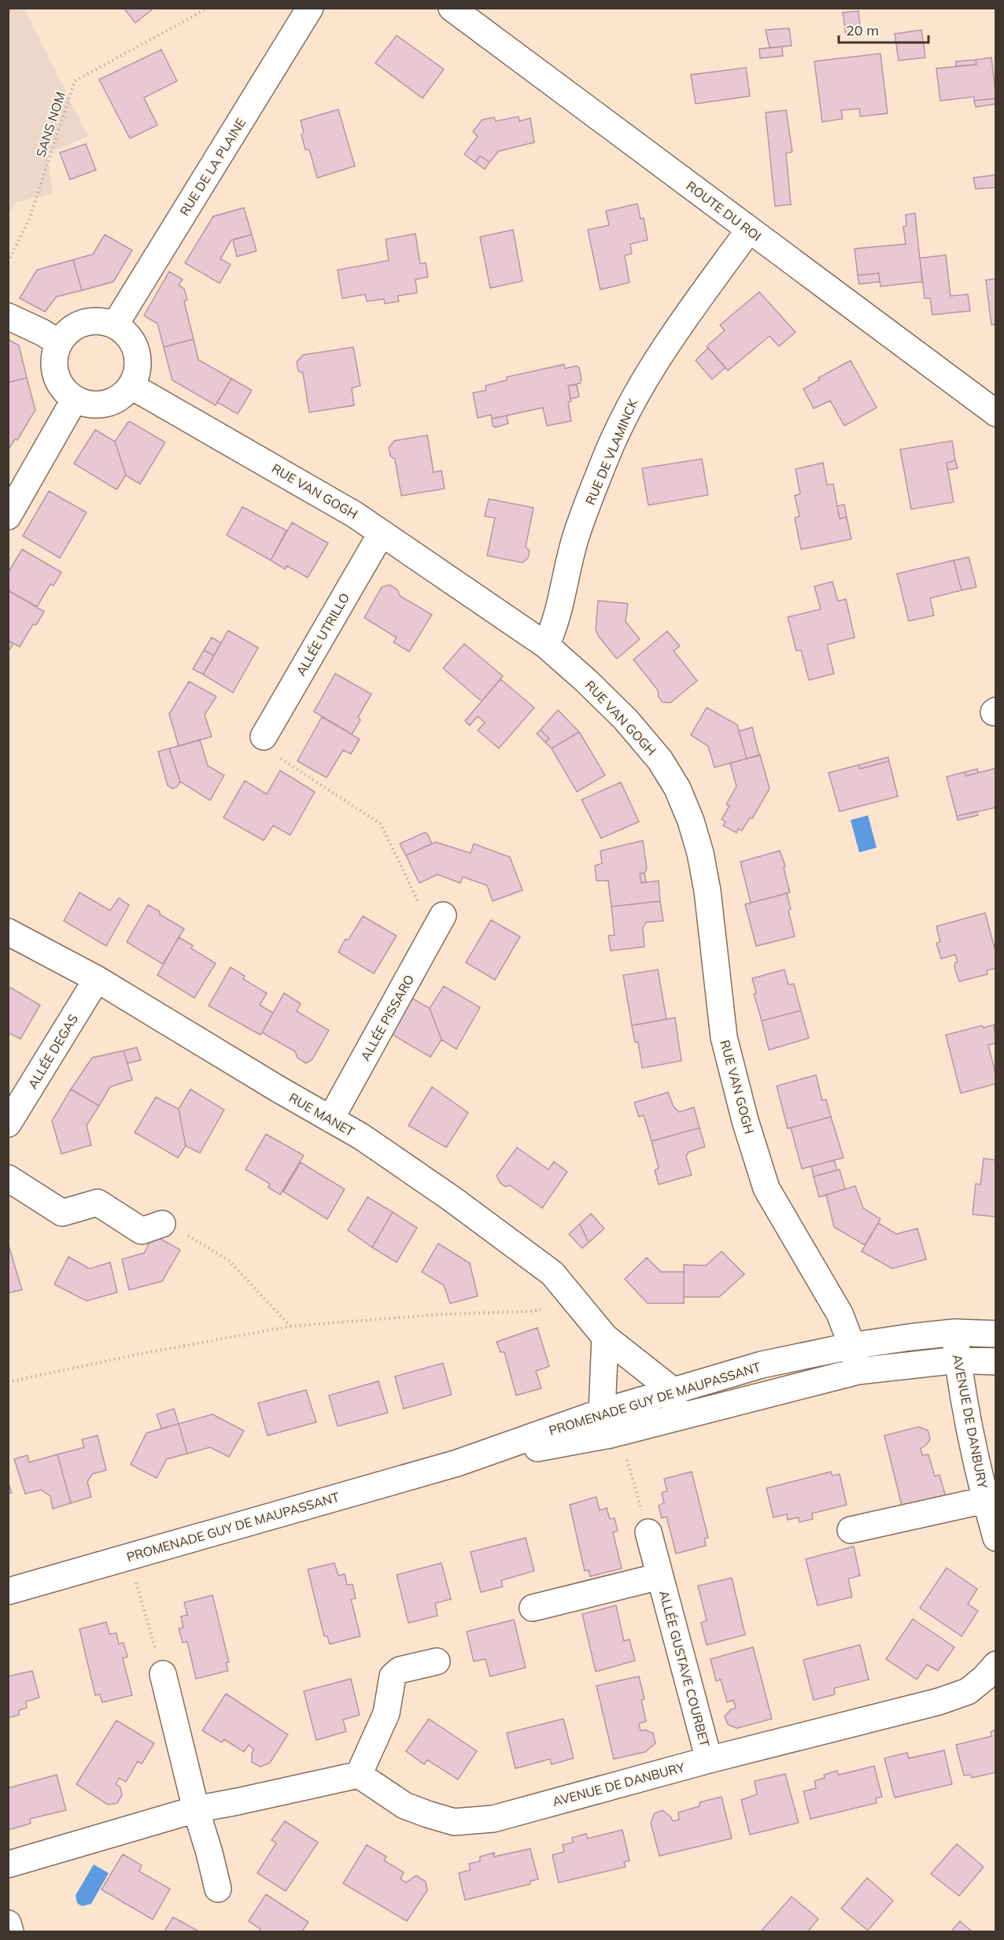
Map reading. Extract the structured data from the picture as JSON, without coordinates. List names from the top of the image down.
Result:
{
  "streets": {
    "street": [
      "RUE DE LA PLAINE",
      "ROUTE DU ROI",
      "RUE DE VLAMINCK",
      "RUE VAN GOGH",
      "ALLÉE UTRILLO",
      "ALLÉE PISSARO",
      "ALLÉE DEGAS",
      "RUE MANET",
      "PROMENADE GUY DE MAUPASSANT",
      "AVENUE DE DANBURY",
      "ALLÉE GUSTAVE COURBET"
    ],
    "path": ["SANS NOM"]
  },
  "crossings": [
    ["RUE DE LA PLAINE", "RUE VAN GOGH"],
    ["ROUTE DU ROI", "RUE DE VLAMINCK"],
    ["RUE DE VLAMINCK", "RUE VAN GOGH"],
    ["RUE VAN GOGH", "ALLÉE UTRILLO"],
    ["RUE VAN GOGH", "PROMENADE GUY DE MAUPASSANT"],
    ["ALLÉE PISSARO", "RUE MANET"],
    ["ALLÉE DEGAS", "RUE MANET"],
    ["RUE MANET", "PROMENADE GUY DE MAUPASSANT"],
    ["PROMENADE GUY DE MAUPASSANT", "AVENUE DE DANBURY"],
    ["AVENUE DE DANBURY", "ALLÉE GUSTAVE COURBET"]
  ],
  "scale_bar": "20 m"
}
